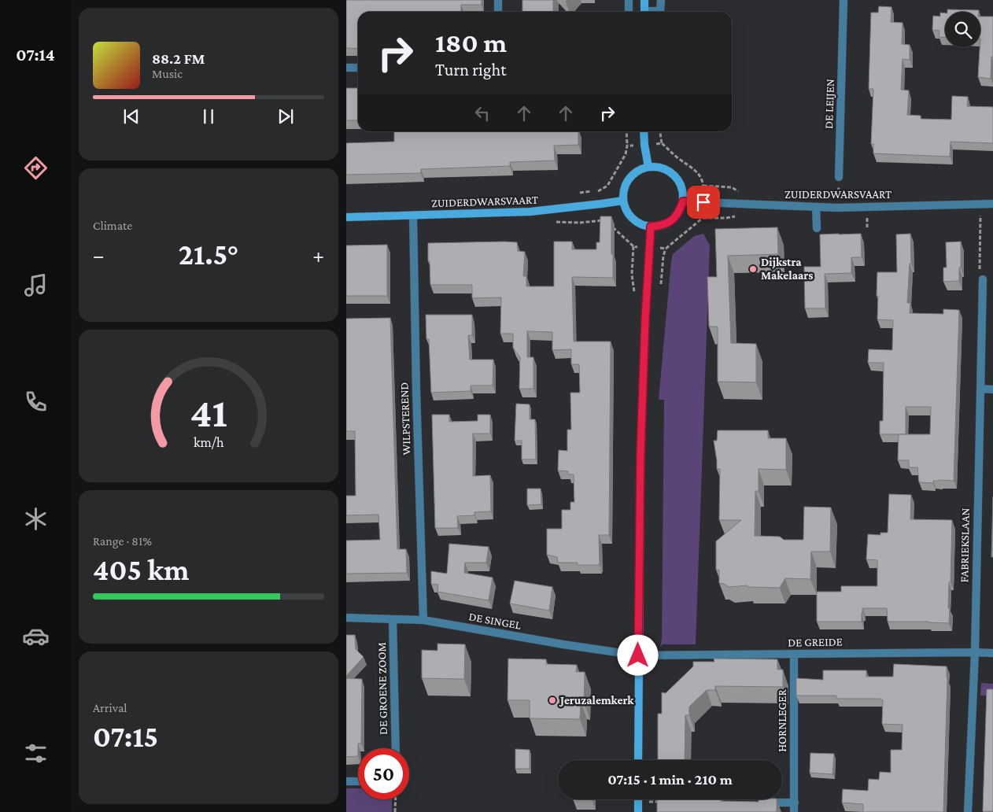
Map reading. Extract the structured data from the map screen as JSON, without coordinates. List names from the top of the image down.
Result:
{
  "streets": {
    "main road": ["ZUIDERDWARSVAART"],
    "street": [
      "DE LEIJEN",
      "WILPSTEREND",
      "FABRIEKSLAAN",
      "DE SINGEL",
      "DE GREIDE",
      "DE GROENE ZOOM",
      "HORNLEGER"
    ]
  },
  "crossings": [
    ["ZUIDERDWARSVAART", "WILPSTEREND"],
    ["WILPSTEREND", "DE SINGEL"],
    ["FABRIEKSLAAN", "DE GREIDE"],
    ["DE SINGEL", "DE GREIDE"],
    ["DE SINGEL", "DE GROENE ZOOM"],
    ["DE GREIDE", "HORNLEGER"]
  ],
  "places": ["Dijkstra Makelaars", "Jeruzalemkerk"],
  "page": {
    "tabs": "07:14",
    "turn": ["180 m", "Turn right"],
    "song": ["88.2 FM", "Music"],
    "tile": [
      "Climate",
      ["Range · 81%", "405 km"],
      ["Arrival", "07:15"]
    ],
    "heat": ["−", "21.5°", "+"],
    "limit": "50",
    "trip": "07:15 · 1 min · 210 m",
    "gauge": ["41", "km/h"]
  }
}
